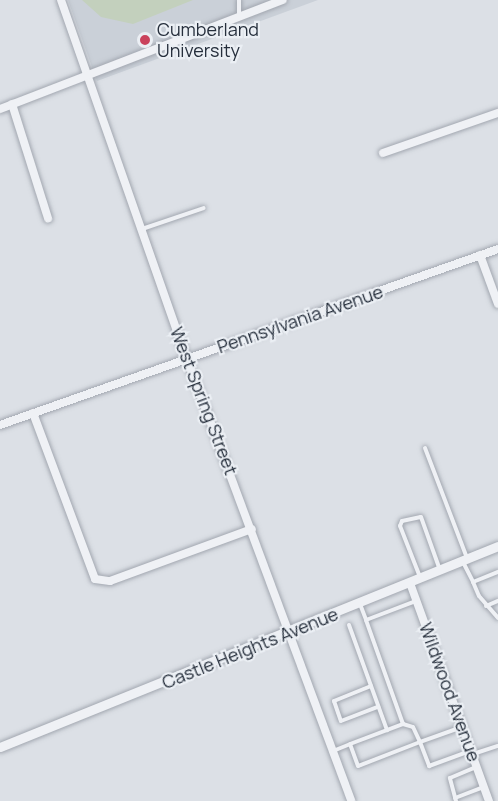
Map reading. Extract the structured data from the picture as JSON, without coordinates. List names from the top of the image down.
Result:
{
  "streets": {
    "street": [
      "Pennsylvania Avenue",
      "West Spring Street",
      "Castle Heights Avenue",
      "Wildwood Avenue"
    ]
  },
  "crossings": [
    ["Pennsylvania Avenue", "West Spring Street"],
    ["West Spring Street", "Castle Heights Avenue"],
    ["Castle Heights Avenue", "Wildwood Avenue"]
  ],
  "places": ["Cumberland University"]
}
